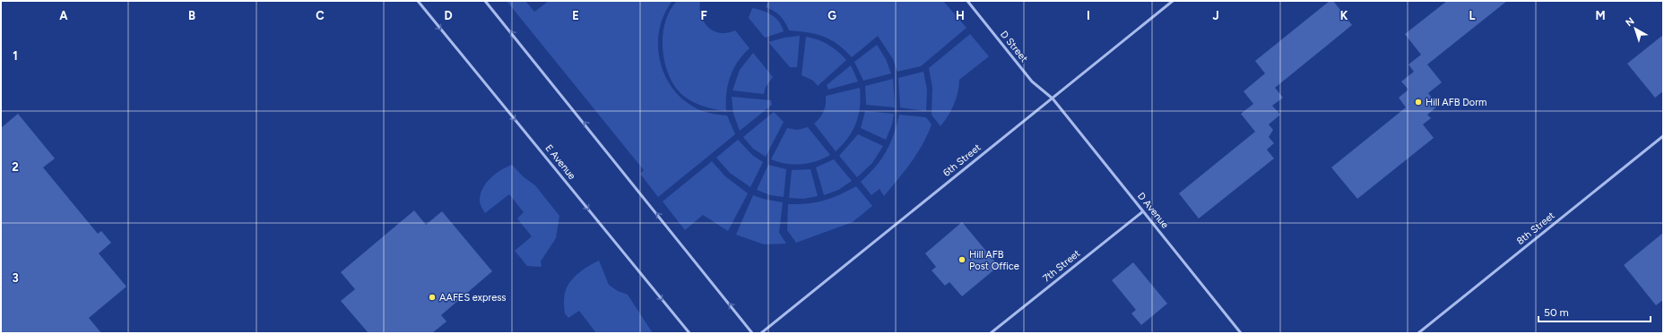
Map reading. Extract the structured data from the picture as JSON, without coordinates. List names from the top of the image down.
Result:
{
  "streets": {
    "lane": [
      "D Street",
      "6th Street",
      "E Avenue",
      "D Avenue",
      "8th Street",
      "7th Street"
    ]
  },
  "crossings": [
    ["D Street", "6th Street"],
    ["D Street", "D Avenue"],
    ["6th Street", "D Avenue"],
    ["D Avenue", "7th Street"]
  ],
  "one_way": ["E Avenue"],
  "places": ["Hill AFB Dorm", "Hill AFB Post Office", "AAFES express"],
  "scale_bar": "50 m",
  "north": "top left",
  "grid": {
    "columns": [
      "A",
      "B",
      "C",
      "D",
      "E",
      "F",
      "G",
      "H",
      "I",
      "J",
      "K",
      "L",
      "M"
    ],
    "rows": ["1", "2", "3"]
  }
}
